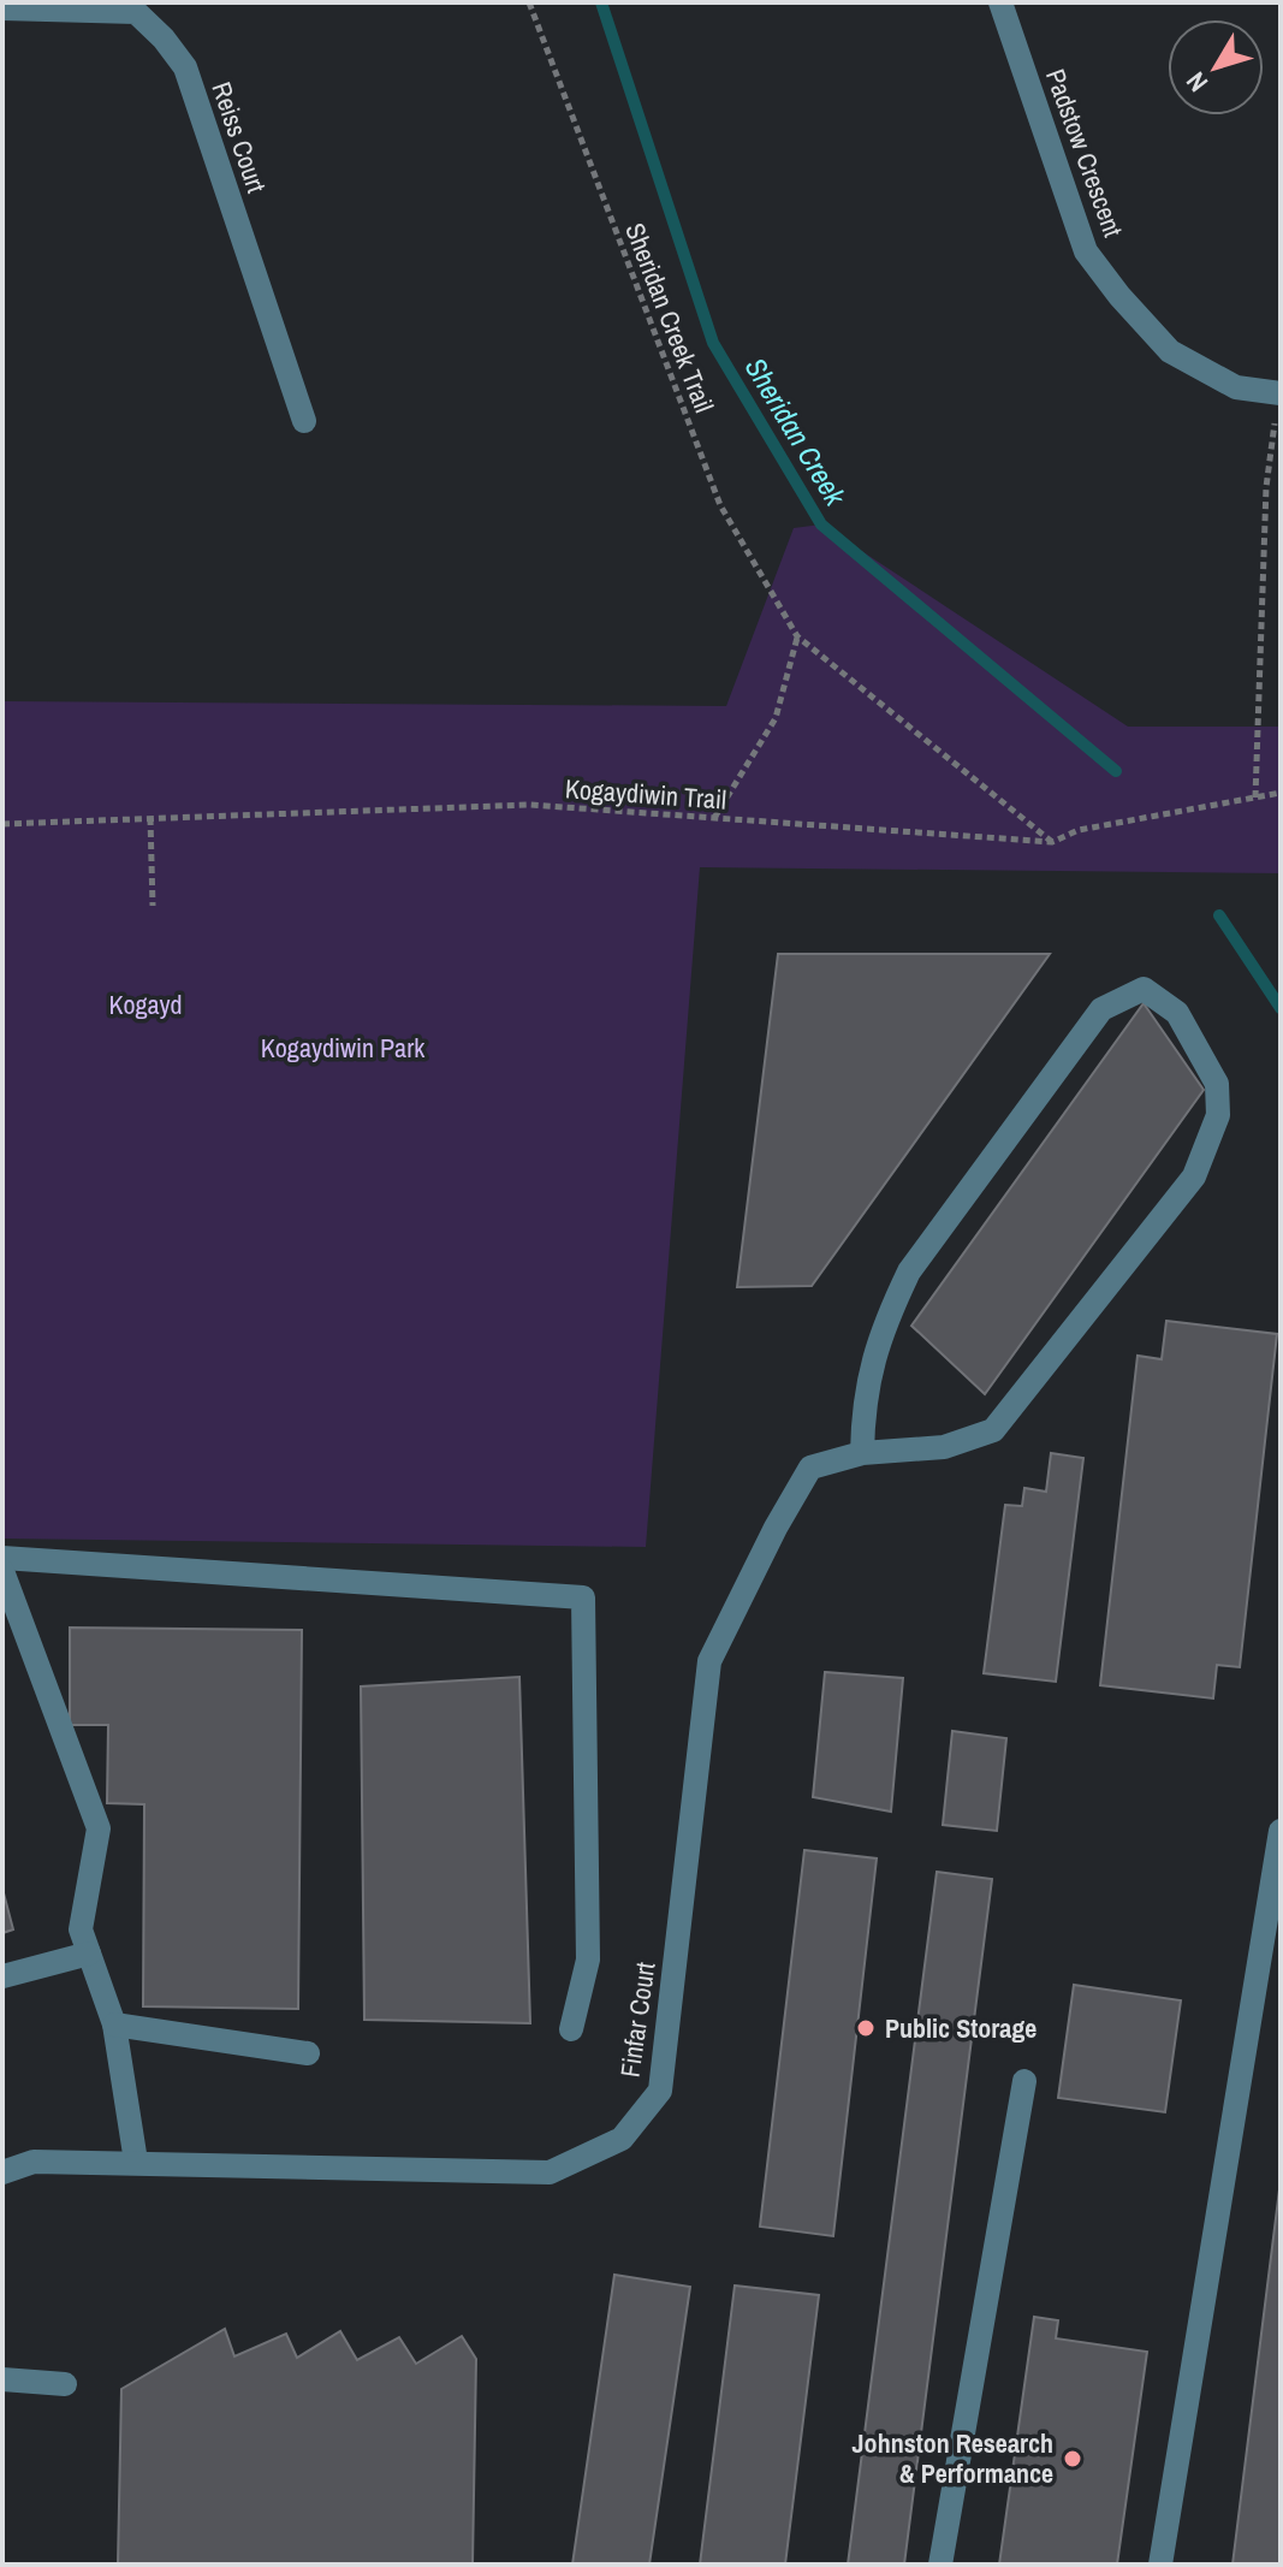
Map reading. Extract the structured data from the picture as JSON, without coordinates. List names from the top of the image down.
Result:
{
  "streets": {
    "street": ["Reiss Court", "Padstow Crescent", "Finfar Court"],
    "path": ["Sheridan Creek Trail", "Kogaydiwin Trail"]
  },
  "crossings": [
    ["Sheridan Creek Trail", "Kogaydiwin Trail"]
  ],
  "water": ["Sheridan Creek"],
  "parks": ["Kogayd", "Kogaydiwin Park"],
  "places": ["Public Storage", "Johnston Research & Performance"],
  "north": "bottom left"
}
